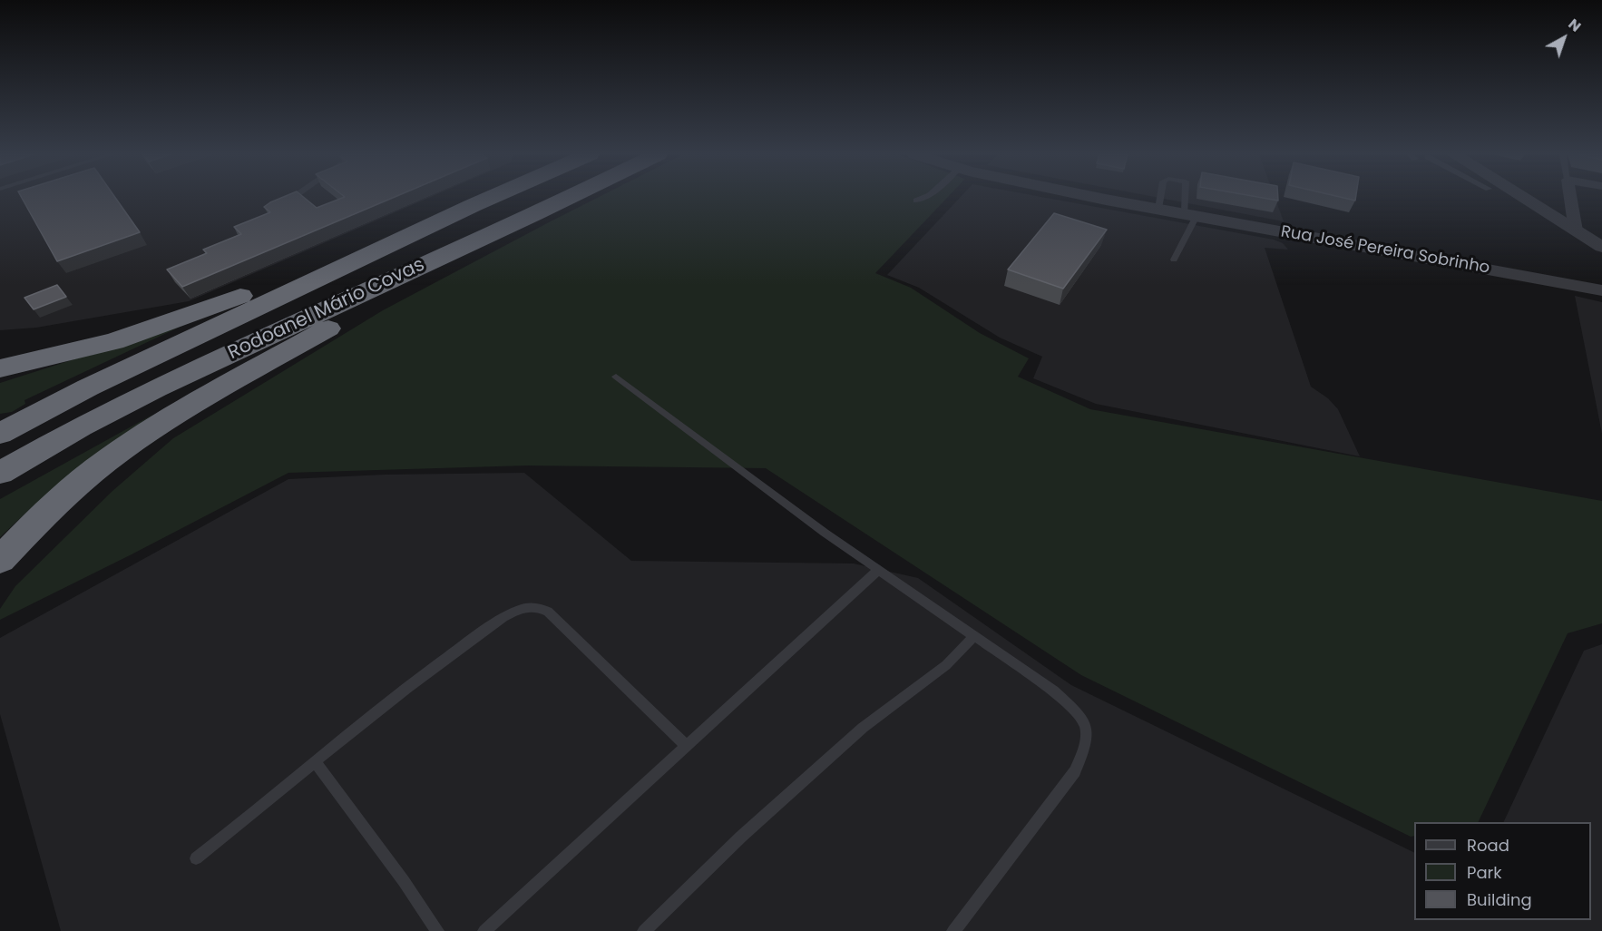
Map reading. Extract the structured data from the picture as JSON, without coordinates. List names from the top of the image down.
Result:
{
  "streets": {
    "highway": ["Rodoanel Mário Covas"],
    "street": ["Rua José Pereira Sobrinho"]
  },
  "legend": ["Road", "Park", "Building"],
  "north": "top right"
}
